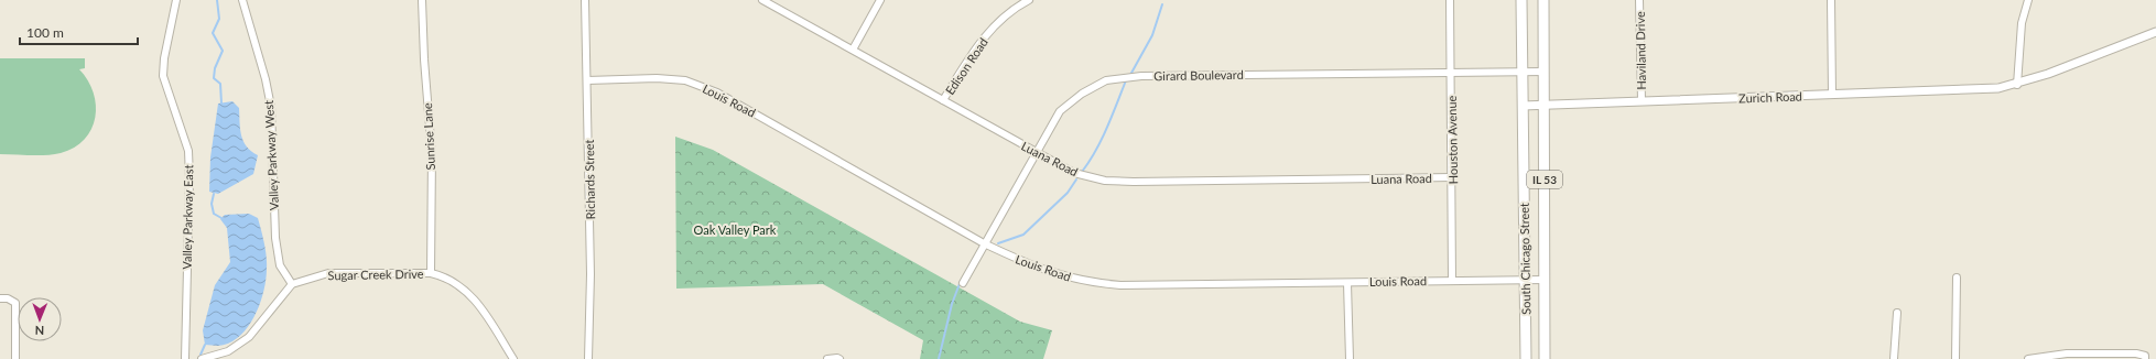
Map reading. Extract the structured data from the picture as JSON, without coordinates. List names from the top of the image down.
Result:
{
  "streets": {
    "main road": ["IL 53", "South Chicago Street"],
    "street": [
      "Haviland Drive",
      "Edison Road",
      "Girard Boulevard",
      "Zurich Road",
      "Louis Road",
      "Sunrise Lane",
      "Houston Avenue",
      "Valley Parkway West",
      "Luana Road",
      "Richards Street",
      "Valley Parkway East",
      "Sugar Creek Drive"
    ]
  },
  "crossings": [
    ["Haviland Drive", "Zurich Road"],
    ["Edison Road", "Luana Road"],
    ["Girard Boulevard", "Louis Road"],
    ["Girard Boulevard", "Houston Avenue"],
    ["Girard Boulevard", "Luana Road"],
    ["Girard Boulevard", "South Chicago Street"],
    ["Zurich Road", "South Chicago Street"],
    ["Louis Road", "Houston Avenue"],
    ["Louis Road", "Richards Street"],
    ["Louis Road", "South Chicago Street"],
    ["Sunrise Lane", "Sugar Creek Drive"],
    ["Houston Avenue", "Luana Road"],
    ["Valley Parkway West", "Sugar Creek Drive"]
  ],
  "parks": ["Oak Valley Park"],
  "scale_bar": "100 m",
  "north": "bottom"
}
